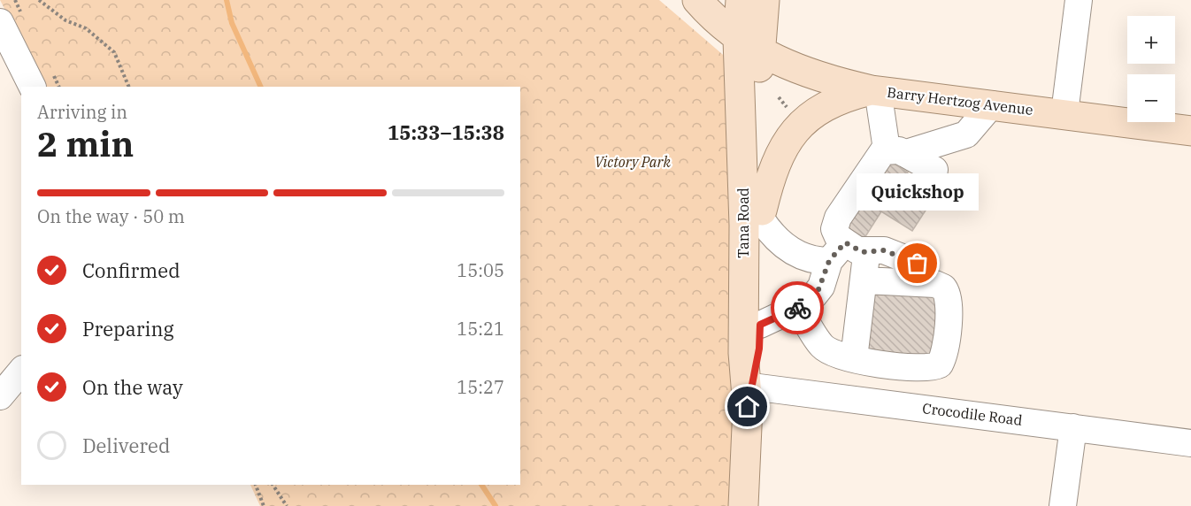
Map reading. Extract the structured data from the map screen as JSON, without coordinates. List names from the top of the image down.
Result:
{
  "streets": {
    "main road": ["Barry Hertzog Avenue", "Tana Road"],
    "street": ["Crocodile Road"]
  },
  "crossings": [
    ["Barry Hertzog Avenue", "Tana Road"],
    ["Tana Road", "Crocodile Road"]
  ],
  "parks": ["Victory Park"],
  "places": ["Quickshop"],
  "page": {
    "map_buttons": ["+", "−"],
    "heading": ["2 min", "Arriving in", "15:33–15:38"],
    "bubble": "Quickshop",
    "bar": "On the way · 50 m",
    "list": [
      ["Confirmed", "15:05"],
      ["Preparing", "15:21"],
      ["On the way", "15:27"],
      "Delivered"
    ]
  }
}
